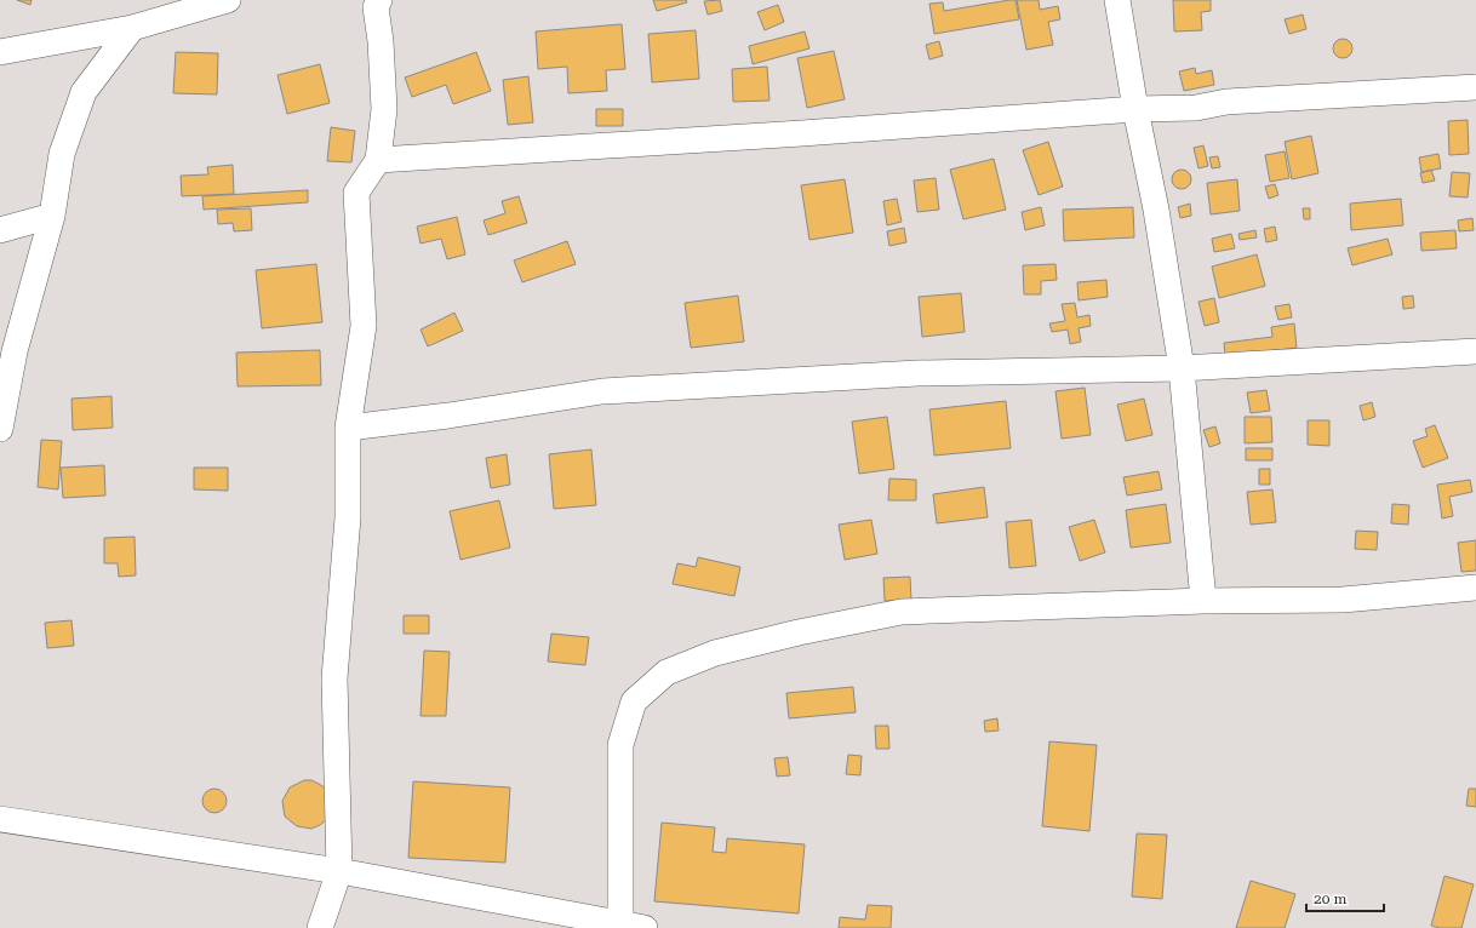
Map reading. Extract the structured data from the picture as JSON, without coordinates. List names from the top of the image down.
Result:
{
  "scale_bar": "20 m"
}
